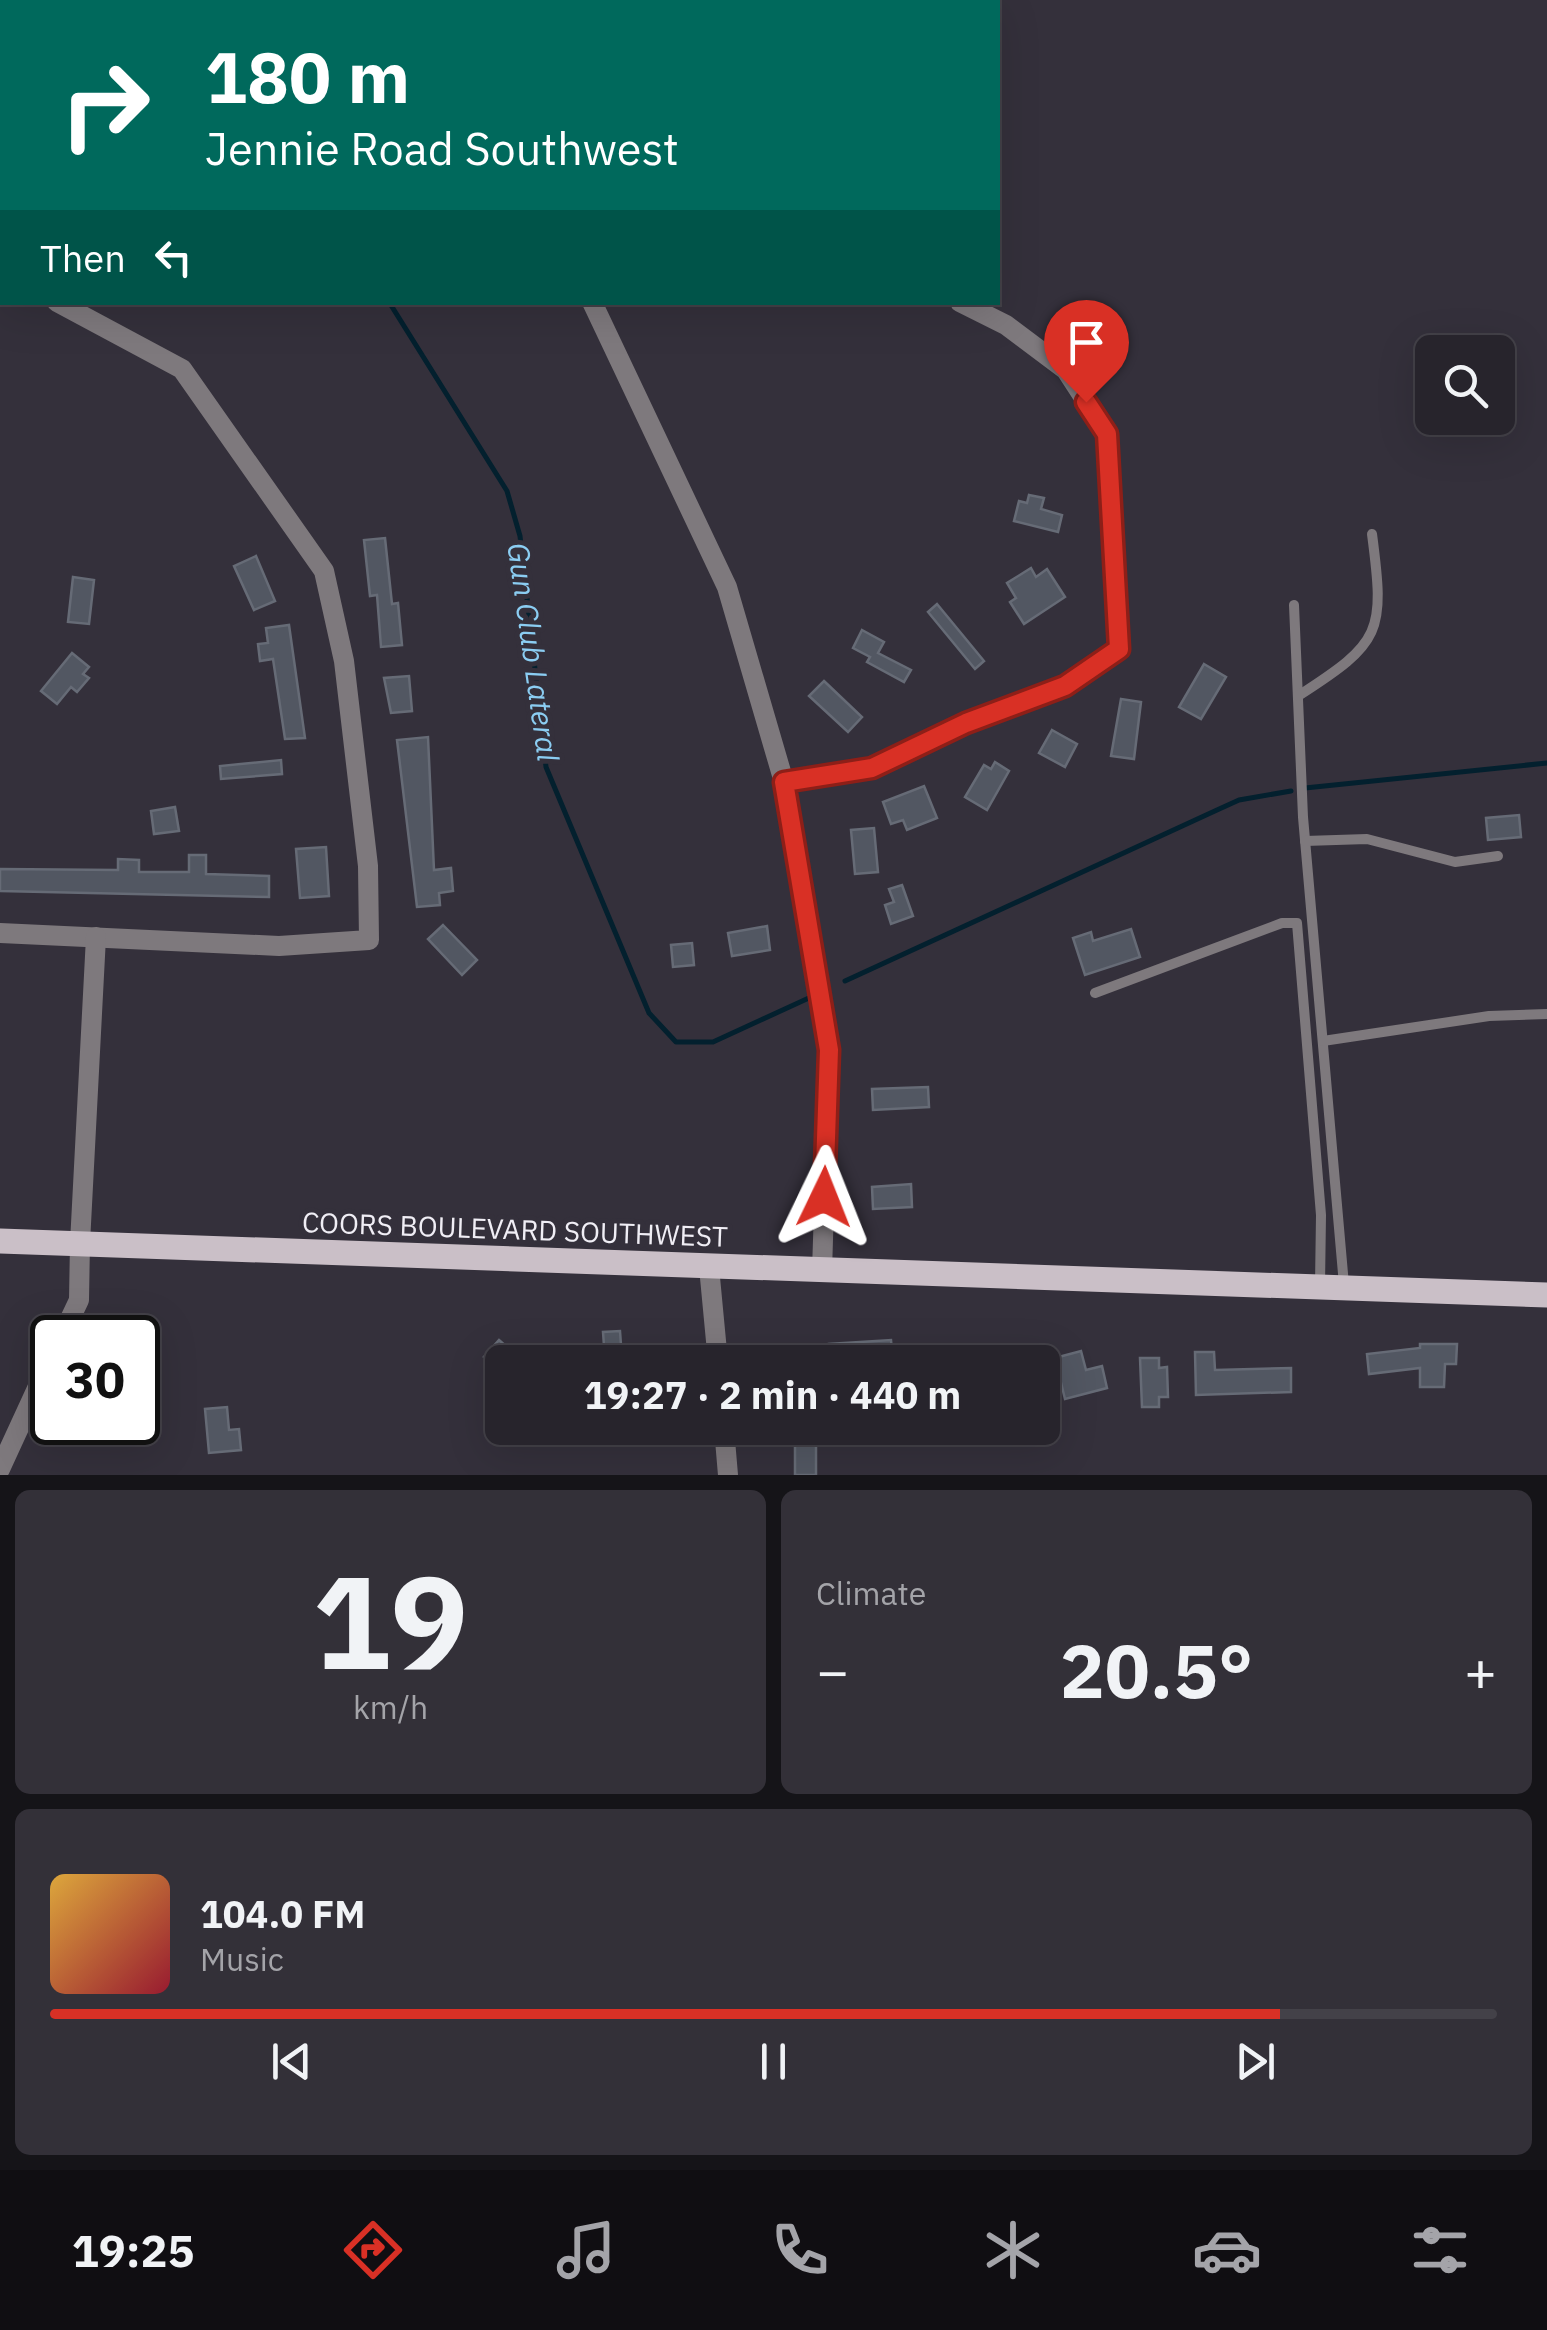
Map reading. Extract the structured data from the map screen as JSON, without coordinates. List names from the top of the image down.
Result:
{
  "streets": {
    "main road": ["COORS BOULEVARD SOUTHWEST"]
  },
  "water": ["Gun Club Lateral"],
  "page": {
    "turn": ["180 m", "Jennie Road Southwest"],
    "then": "Then",
    "limit": "30",
    "trip": "19:27 · 2 min · 440 m",
    "tile": [
      ["19", "km/h"],
      "Climate"
    ],
    "heat": ["−", "20.5°", "+"],
    "song": ["104.0 FM", "Music"],
    "tabs": "19:25"
  }
}
